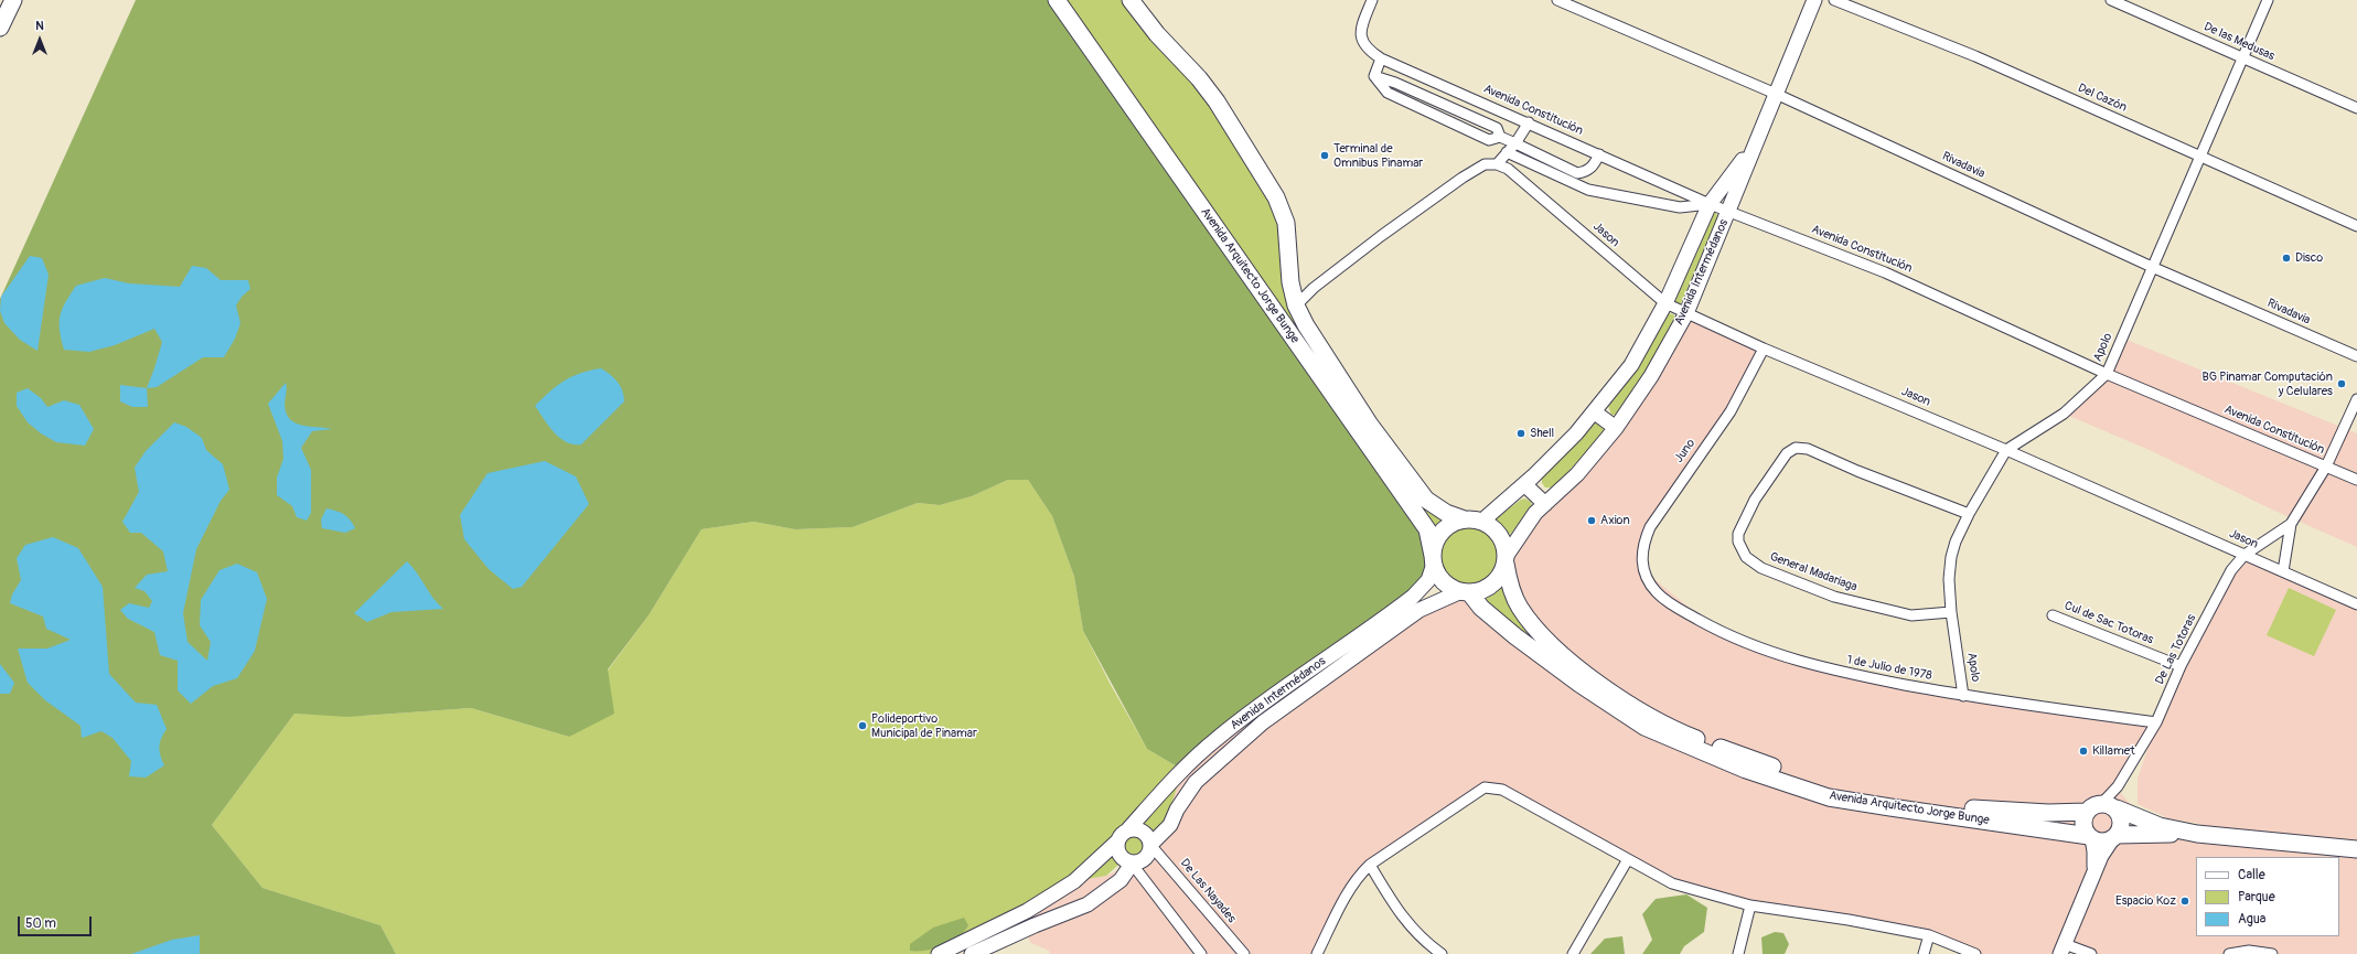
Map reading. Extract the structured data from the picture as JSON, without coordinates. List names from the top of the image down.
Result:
{
  "streets": {
    "main road": ["Avenida Intermédanos", "Avenida Arquitecto Jorge Bunge"],
    "street": [
      "De las Medusas",
      "Del Cazón",
      "Avenida Constitución",
      "Rivadavia",
      "Jason",
      "Apolo",
      "Juno",
      "General Madariaga",
      "Cul de Sac Totoras",
      "De Las Totoras",
      "1 de Julio de 1978",
      "De Las Nayades"
    ]
  },
  "crossings": [
    ["De las Medusas", "Apolo"],
    ["Del Cazón", "Apolo"],
    ["Avenida Constitución", "Avenida Intermédanos"],
    ["Avenida Constitución", "Apolo"],
    ["Avenida Constitución", "De Las Totoras"],
    ["Rivadavia", "Avenida Intermédanos"],
    ["Rivadavia", "Apolo"],
    ["Jason", "Avenida Intermédanos"],
    ["Jason", "Apolo"],
    ["Jason", "Juno"],
    ["Jason", "De Las Totoras"],
    ["Avenida Intermédanos", "Avenida Arquitecto Jorge Bunge"],
    ["Avenida Intermédanos", "De Las Nayades"],
    ["Avenida Arquitecto Jorge Bunge", "De Las Totoras"],
    ["Apolo", "General Madariaga"],
    ["Apolo", "1 de Julio de 1978"],
    ["Juno", "1 de Julio de 1978"],
    ["Cul de Sac Totoras", "De Las Totoras"],
    ["De Las Totoras", "1 de Julio de 1978"]
  ],
  "places": [
    "Terminal de Omnibus Pinamar",
    "Disco",
    "BG Pinamar Computación y Celulares",
    "Shell",
    "Axion",
    "Polideportivo Municipal de Pinamar",
    "Killamet",
    "Espacio Koz"
  ],
  "legend": ["Calle", "Parque", "Agua"],
  "scale_bar": "50 m",
  "north": "top"
}
